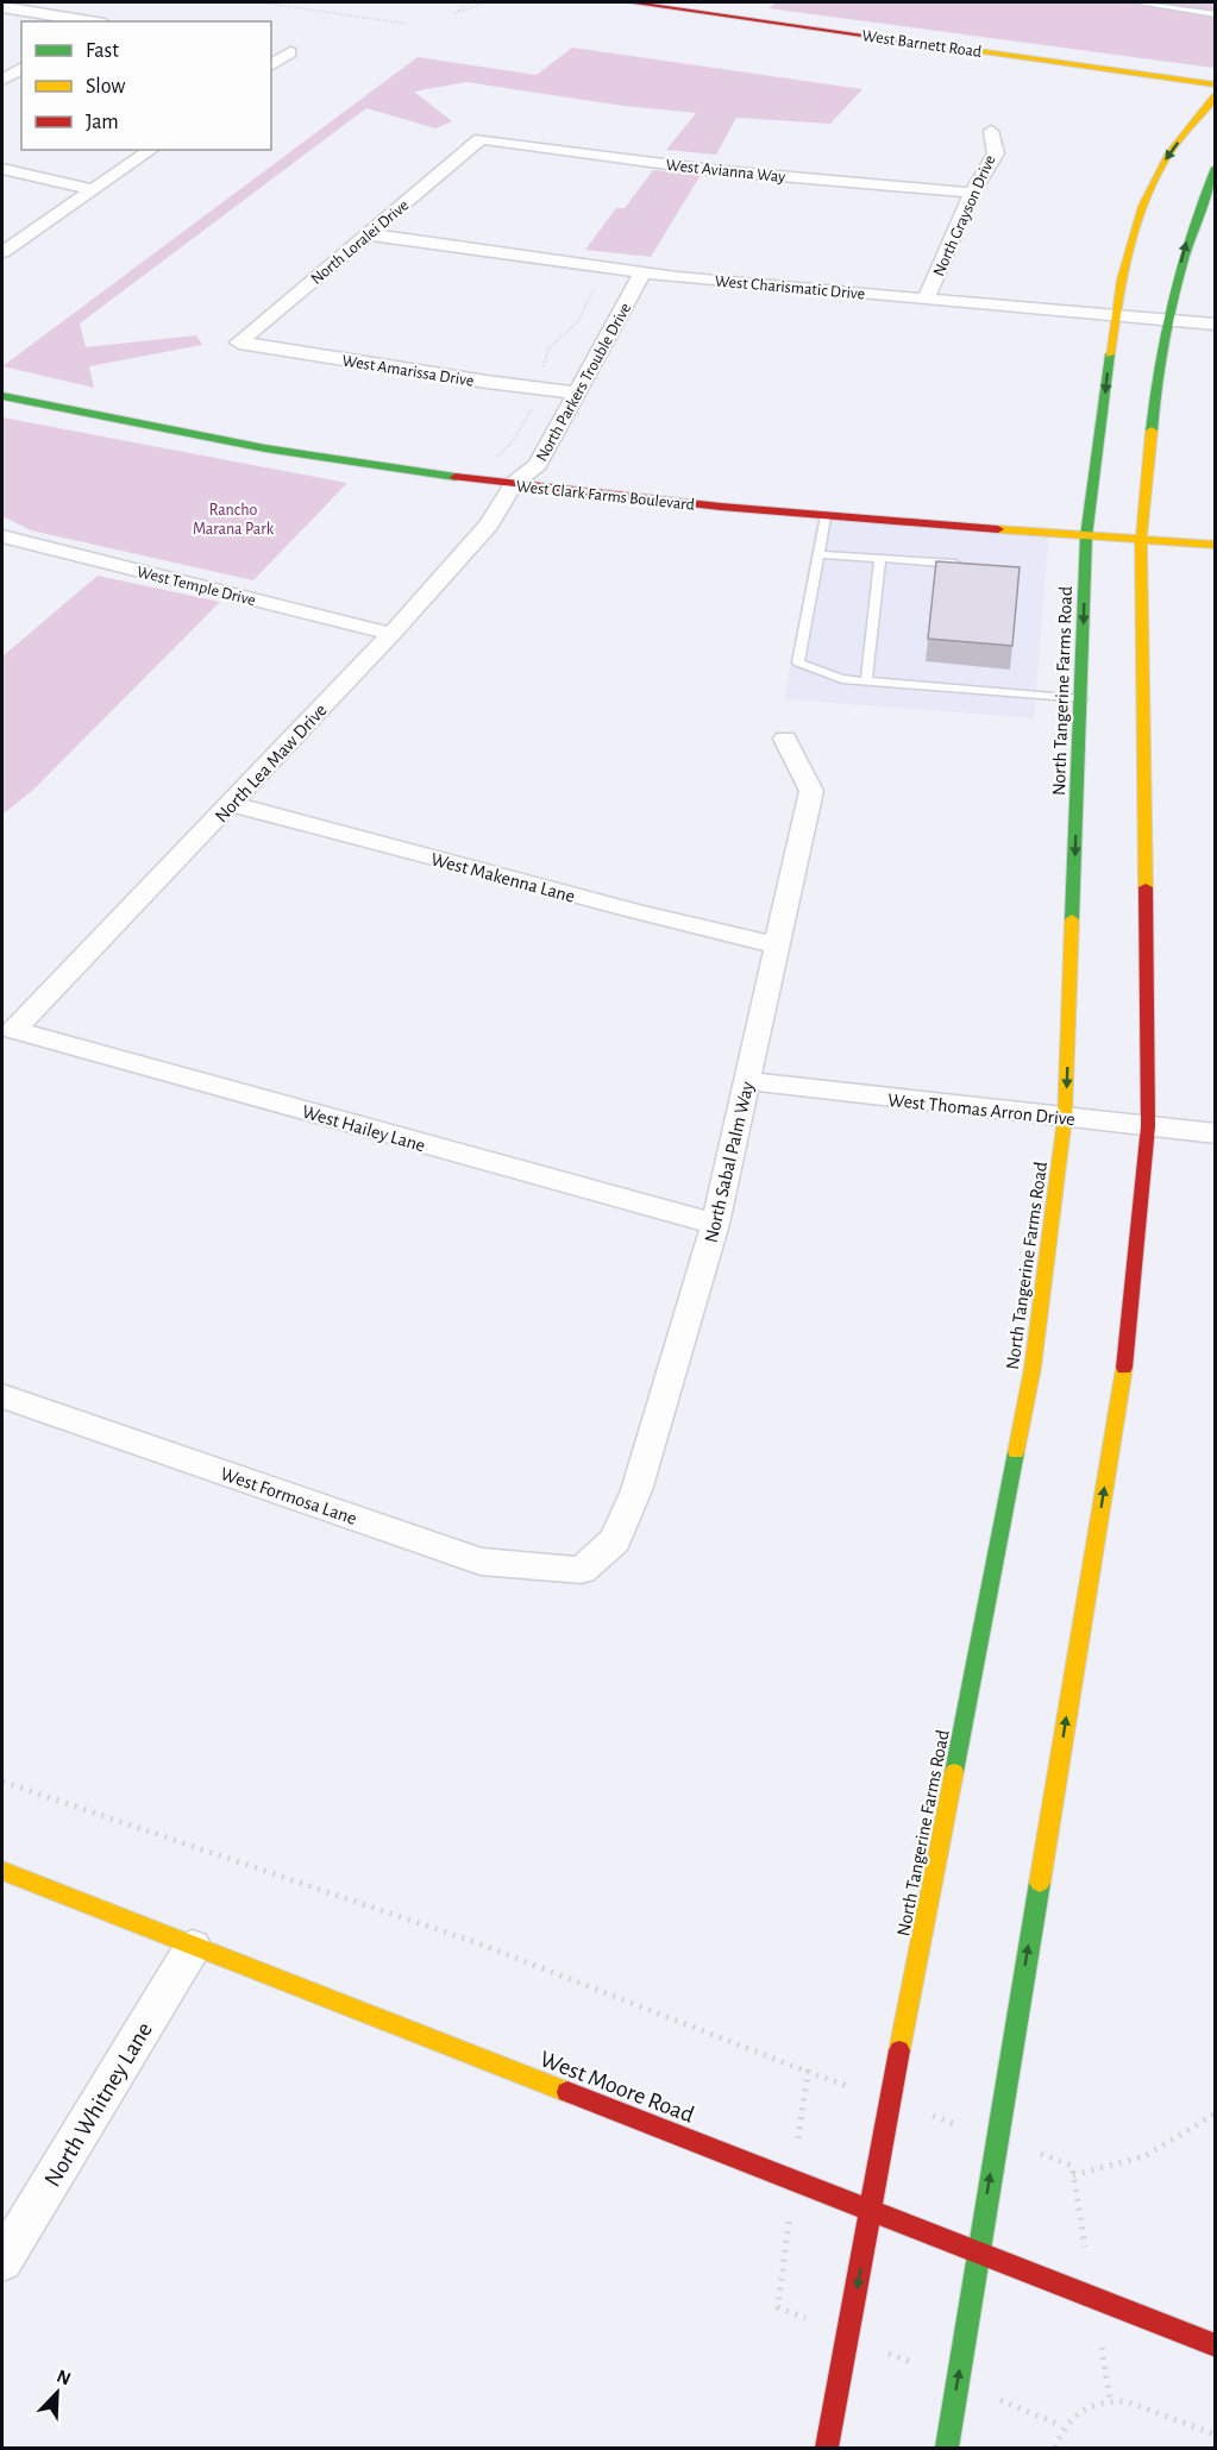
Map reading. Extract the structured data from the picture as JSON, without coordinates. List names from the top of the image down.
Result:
{
  "streets": {
    "street": [
      "West Barnett Road",
      "West Avianna Way",
      "North Grayson Drive",
      "North Loralei Drive",
      "West Charismatic Drive",
      "West Amarissa Drive",
      "North Parkers Trouble Drive",
      "West Clark Farms Boulevard",
      "West Temple Drive",
      "North Tangerine Farms Road",
      "North Lea Maw Drive",
      "West Makenna Lane",
      "West Thomas Arron Drive",
      "West Hailey Lane",
      "North Sabal Palm Way",
      "West Formosa Lane",
      "West Moore Road",
      "North Whitney Lane"
    ]
  },
  "crossings": [
    ["West Avianna Way", "North Grayson Drive"],
    ["West Avianna Way", "North Loralei Drive"],
    ["North Grayson Drive", "West Charismatic Drive"],
    ["North Loralei Drive", "West Charismatic Drive"],
    ["North Loralei Drive", "West Amarissa Drive"],
    ["West Charismatic Drive", "North Parkers Trouble Drive"],
    ["West Charismatic Drive", "North Tangerine Farms Road"],
    ["West Amarissa Drive", "North Parkers Trouble Drive"],
    ["North Parkers Trouble Drive", "West Clark Farms Boulevard"],
    ["North Parkers Trouble Drive", "North Lea Maw Drive"],
    ["West Clark Farms Boulevard", "North Tangerine Farms Road"],
    ["West Clark Farms Boulevard", "North Lea Maw Drive"],
    ["West Temple Drive", "North Lea Maw Drive"],
    ["North Tangerine Farms Road", "West Thomas Arron Drive"],
    ["North Tangerine Farms Road", "West Moore Road"],
    ["North Lea Maw Drive", "West Makenna Lane"],
    ["North Lea Maw Drive", "West Hailey Lane"],
    ["West Makenna Lane", "North Sabal Palm Way"],
    ["West Thomas Arron Drive", "North Sabal Palm Way"],
    ["West Hailey Lane", "North Sabal Palm Way"],
    ["North Sabal Palm Way", "West Formosa Lane"],
    ["West Moore Road", "North Whitney Lane"]
  ],
  "parks": ["Rancho Marana Park"],
  "legend": ["Fast", "Slow", "Jam"],
  "north": "top right"
}
